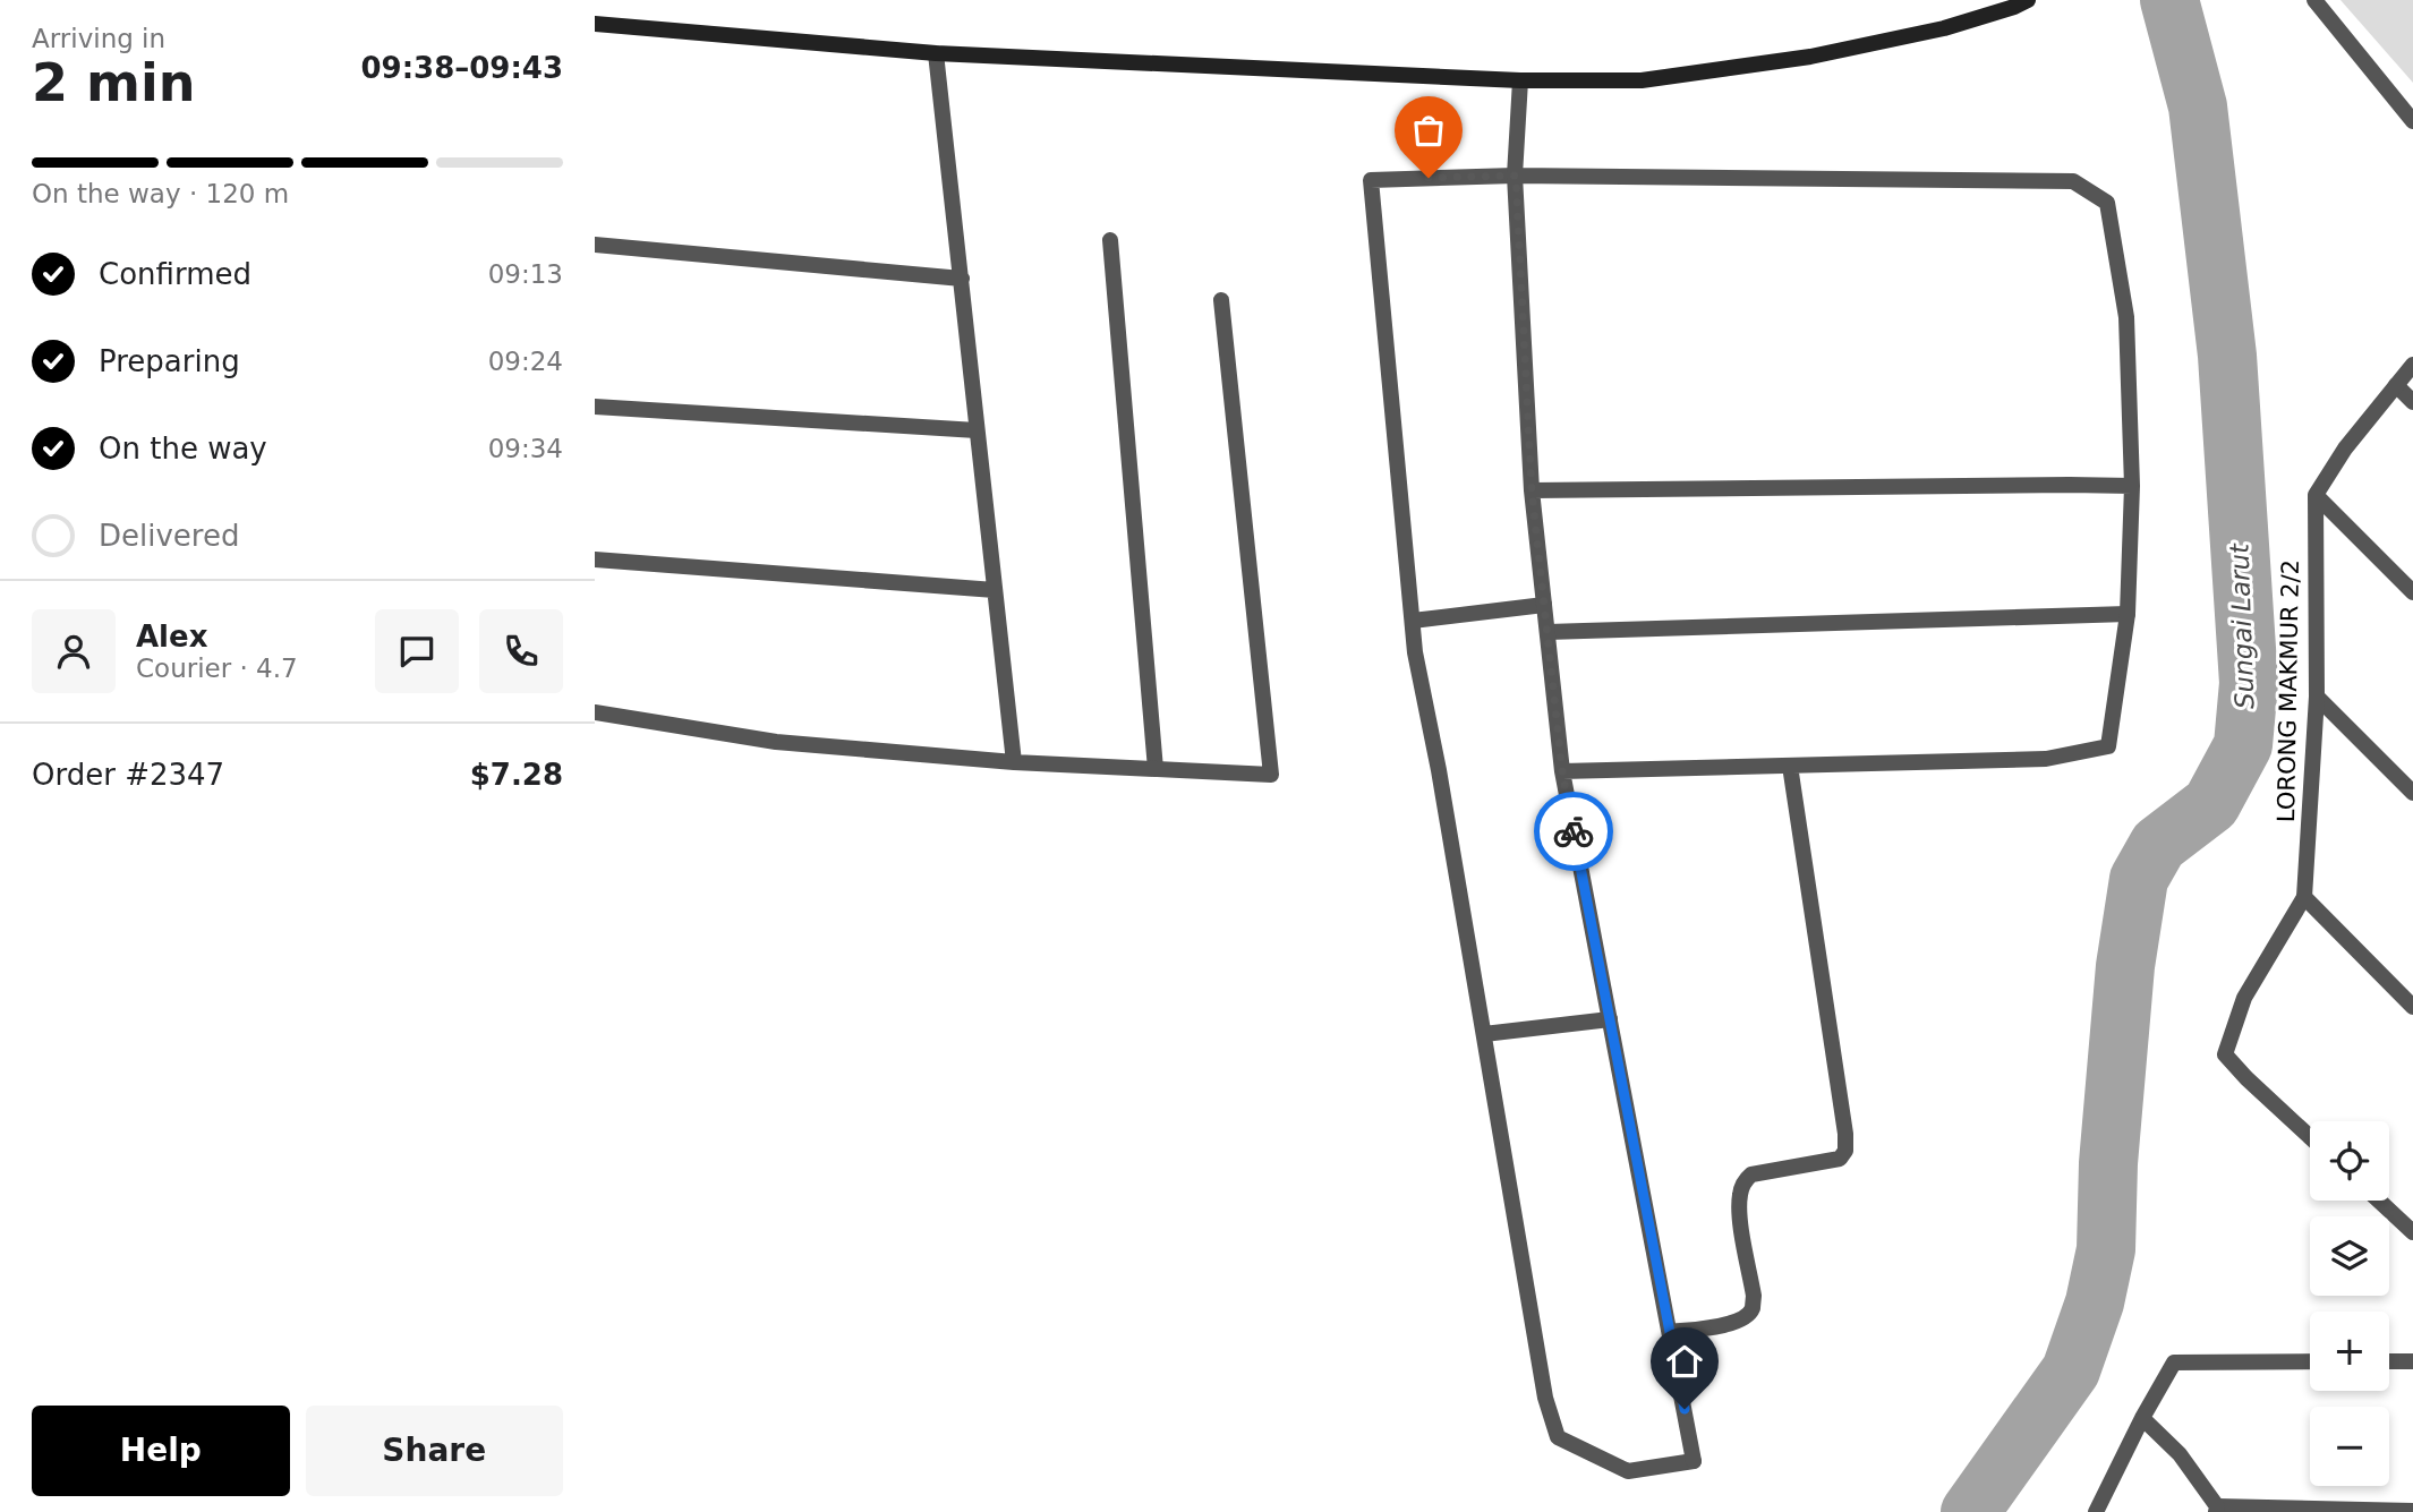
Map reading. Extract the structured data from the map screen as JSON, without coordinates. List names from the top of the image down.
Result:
{
  "streets": {
    "street": ["LORONG MAKMUR 2/2"]
  },
  "water": ["Sungai Larut"],
  "page": {
    "heading": ["2 min", "Arriving in", "09:38–09:43"],
    "panel": [
      "Alex",
      "Courier · 4.7",
      "Order #2347",
      "$7.28"
    ],
    "bar": "On the way · 120 m",
    "list": [
      ["Confirmed", "09:13"],
      ["Preparing", "09:24"],
      ["On the way", "09:34"],
      "Delivered"
    ],
    "map_buttons": ["+", "−"],
    "buttons": ["Help", "Share"]
  }
}
